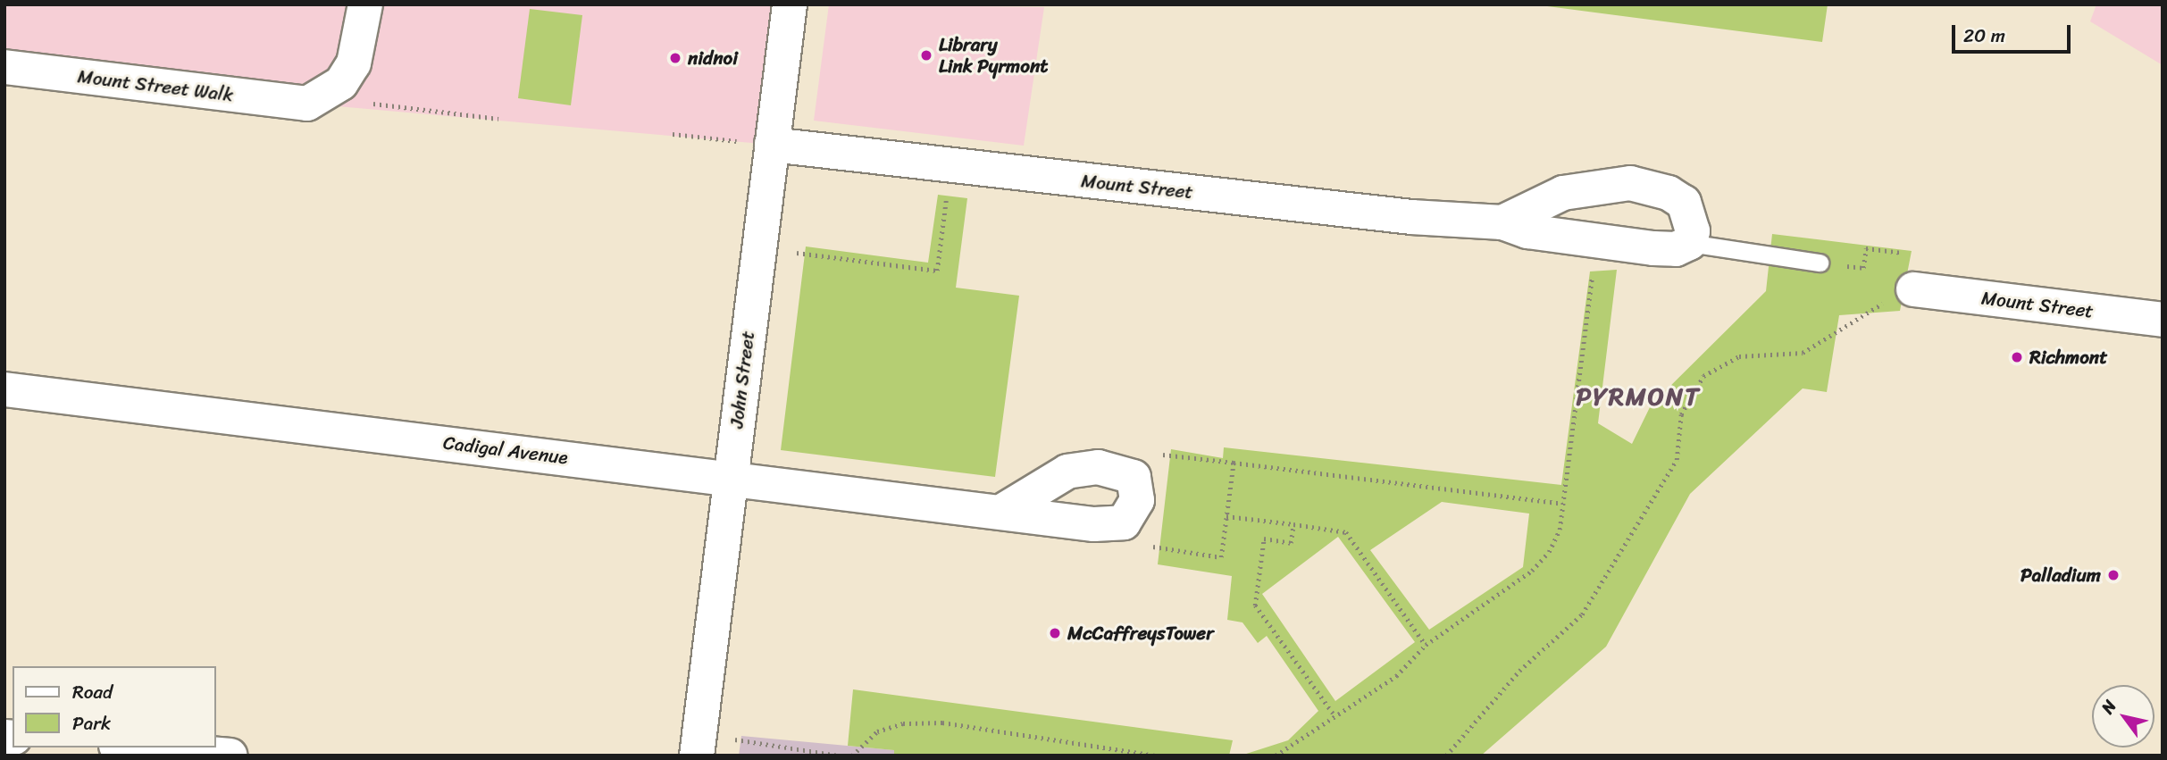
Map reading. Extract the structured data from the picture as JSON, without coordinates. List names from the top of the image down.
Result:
{
  "streets": {
    "street": [
      "Mount Street Walk",
      "Mount Street",
      "John Street",
      "Cadigal Avenue"
    ]
  },
  "crossings": [
    ["Mount Street", "John Street"],
    ["John Street", "Cadigal Avenue"]
  ],
  "districts": ["PYRMONT"],
  "places": [
    "Library Link Pyrmont",
    "nidnoi",
    "Richmont",
    "Palladium",
    "McCaffreysTower"
  ],
  "legend": ["Road", "Park"],
  "scale_bar": "20 m",
  "north": "top left"
}
